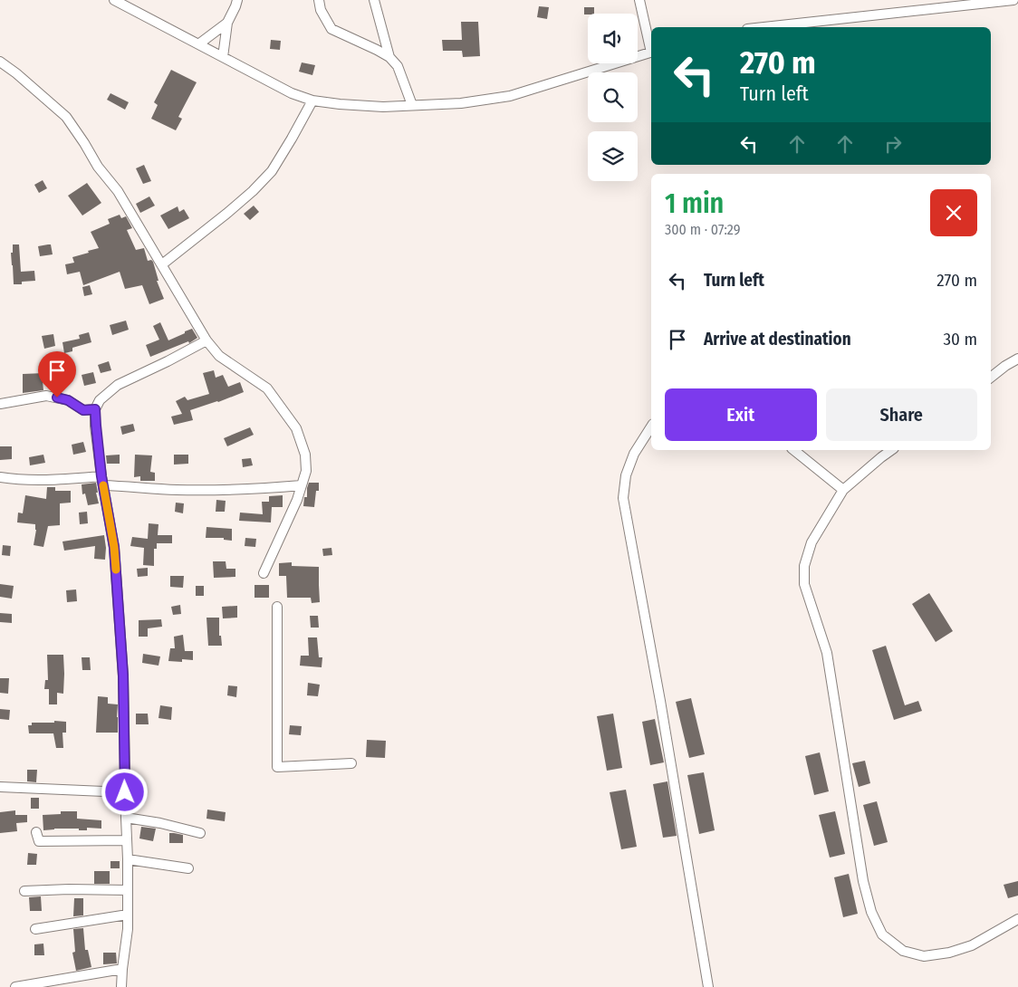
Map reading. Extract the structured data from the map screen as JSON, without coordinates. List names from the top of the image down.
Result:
{
  "page": {
    "turn": ["270 m", "Turn left"],
    "heading": ["1 min", "300 m · 07:29"],
    "list": [
      {
        "name": "Turn left",
        "value": "270 m"
      },
      {
        "name": "Arrive at destination",
        "value": "30 m"
      }
    ],
    "buttons": ["Exit", "Share"]
  }
}
